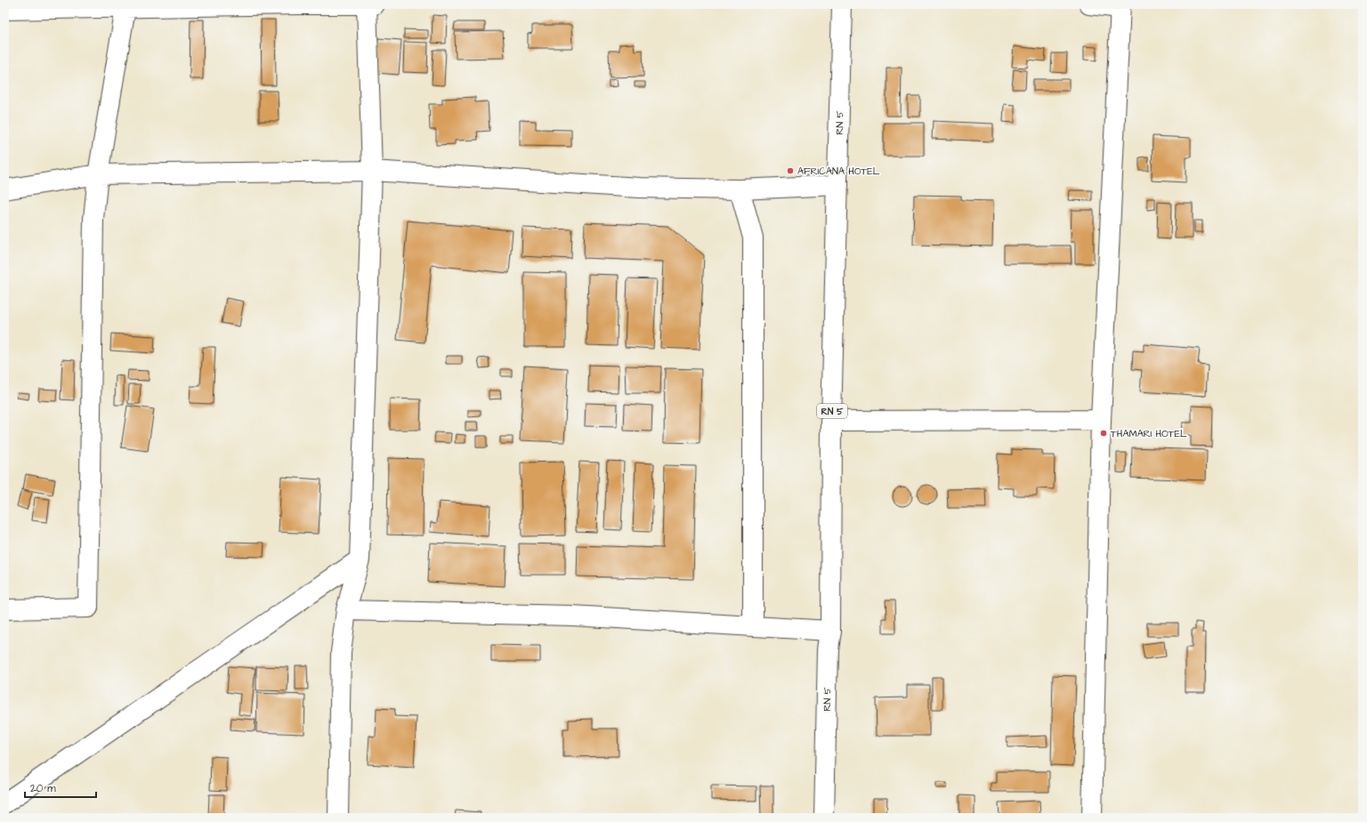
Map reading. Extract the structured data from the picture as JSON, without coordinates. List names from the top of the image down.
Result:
{
  "streets": {
    "street": ["RN 5"]
  },
  "places": ["AFRICANA HOTEL", "THAMARI HOTEL"],
  "scale_bar": "20 m"
}
